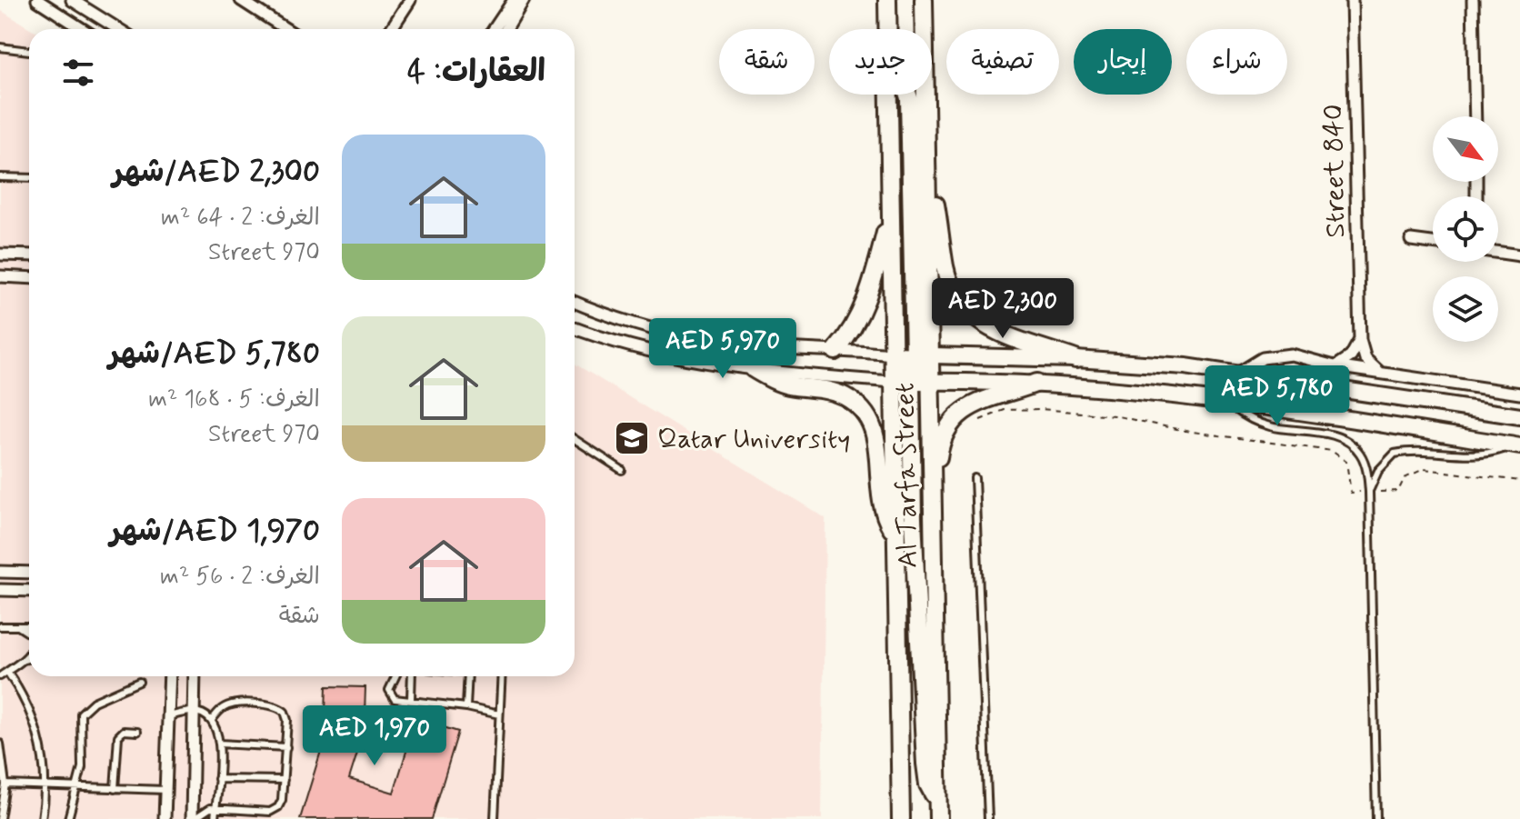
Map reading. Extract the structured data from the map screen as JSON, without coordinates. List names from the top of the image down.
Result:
{
  "streets": {
    "main road": ["Al Tarfa Street"],
    "street": ["Street 840"]
  },
  "places": {
    "school or university": ["Qatar University"]
  },
  "north": "bottom right",
  "page": {
    "chip": [
      "شراء",
      "إيجار",
      "تصفية",
      "جديد",
      "شقة"
    ],
    "heading": "العقارات: 4",
    "list": [
      {
        "name": "AED 2,300/شهر",
        "note": "الغرف: 2 · 64 m² · Street 970"
      },
      {
        "name": "AED 5,780/شهر",
        "note": "الغرف: 5 · 168 m² · Street 970"
      },
      {
        "name": "AED 1,970/شهر",
        "note": "الغرف: 2 · 56 m² · شقة"
      }
    ],
    "price": [
      "AED 2,300",
      "AED 5,970",
      "AED 5,780",
      "AED 1,970"
    ]
  }
}
